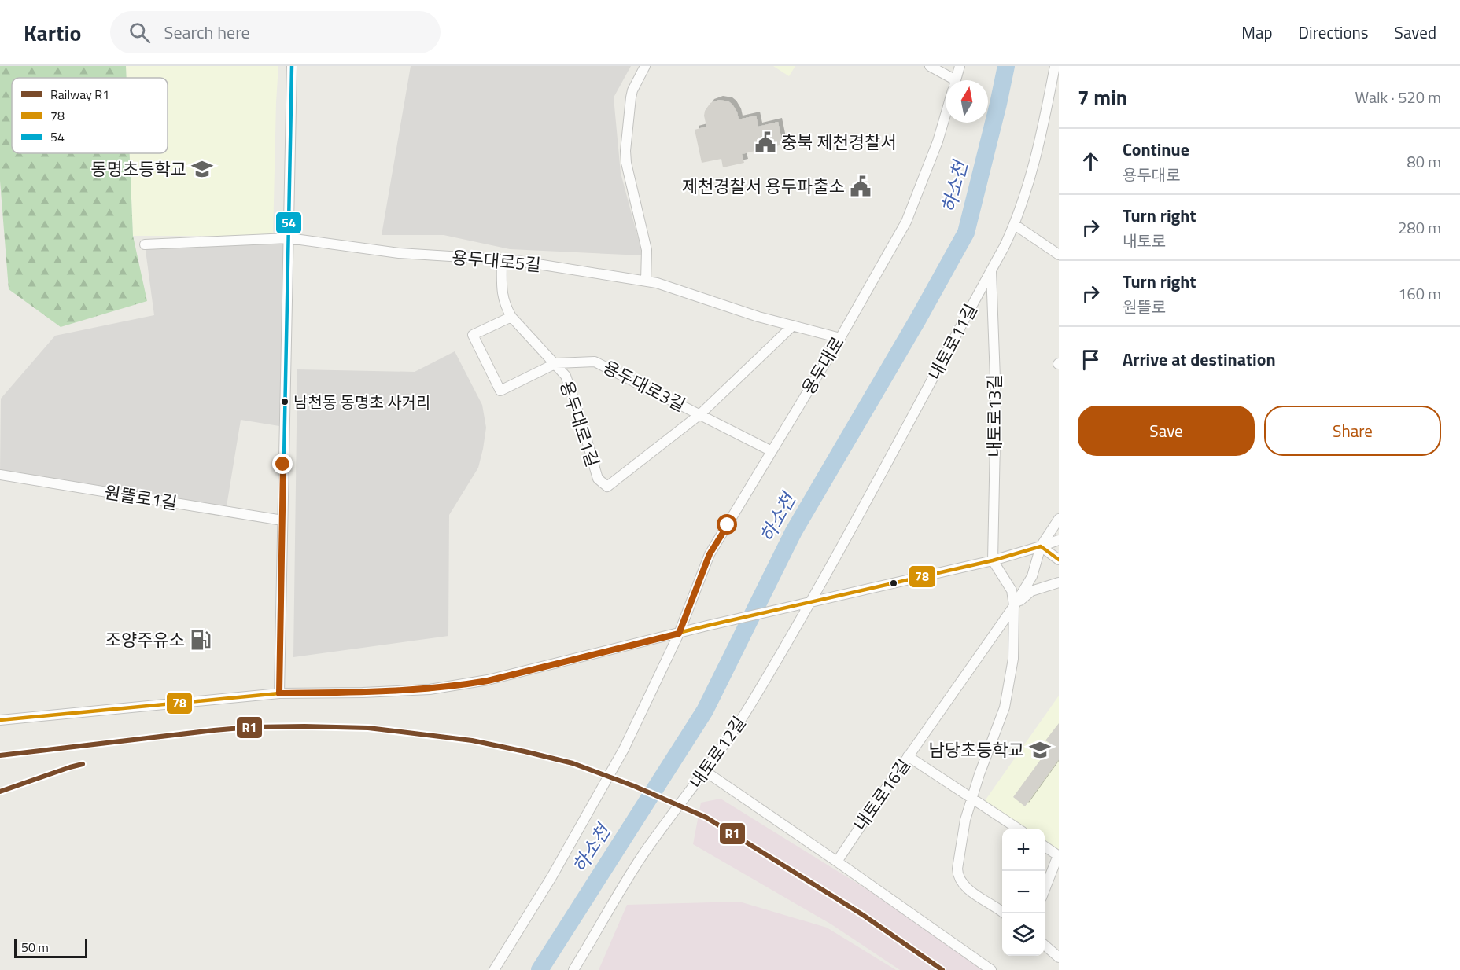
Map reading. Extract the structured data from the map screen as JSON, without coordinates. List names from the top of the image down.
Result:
{
  "streets": {
    "street": [
      "용두대로5길",
      "내토로11길",
      "용두대로",
      "용두대로3길",
      "내토로13길",
      "용두대로1길",
      "원뜰로1길",
      "내토로12길",
      "내토로16길"
    ]
  },
  "crossings": [
    ["용두대로5길", "용두대로"],
    ["용두대로5길", "용두대로3길"],
    ["용두대로5길", "용두대로1길"],
    ["내토로11길", "내토로13길"],
    ["내토로11길", "내토로12길"],
    ["용두대로", "용두대로3길"],
    ["용두대로3길", "용두대로1길"]
  ],
  "water": ["하소천"],
  "places": {
    "public building": ["충북 제천경찰서", "제천경찰서 용두파출소"],
    "school or university": ["동명초등학교", "남당초등학교"],
    "other": ["남천동 동명초 사거리"],
    "fuel station": ["조양주유소"]
  },
  "lines": ["transit line 54", "transit line 78", "rail line R1"],
  "legend": ["Railway R1", "78", "54"],
  "scale_bar": "50 m",
  "north": "top",
  "page": {
    "header": "Kartio",
    "search": "Search here",
    "nav": ["Map", "Directions", "Saved"],
    "heading": ["7 min", "Walk · 520 m"],
    "list": [
      ["Continue", "용두대로", "80 m"],
      ["Turn right", "내토로", "280 m"],
      ["Turn right", "원뜰로", "160 m"],
      "Arrive at destination"
    ],
    "buttons": ["Save", "Share"],
    "map_buttons": ["+", "−"],
    "scale": "50 m"
  }
}
